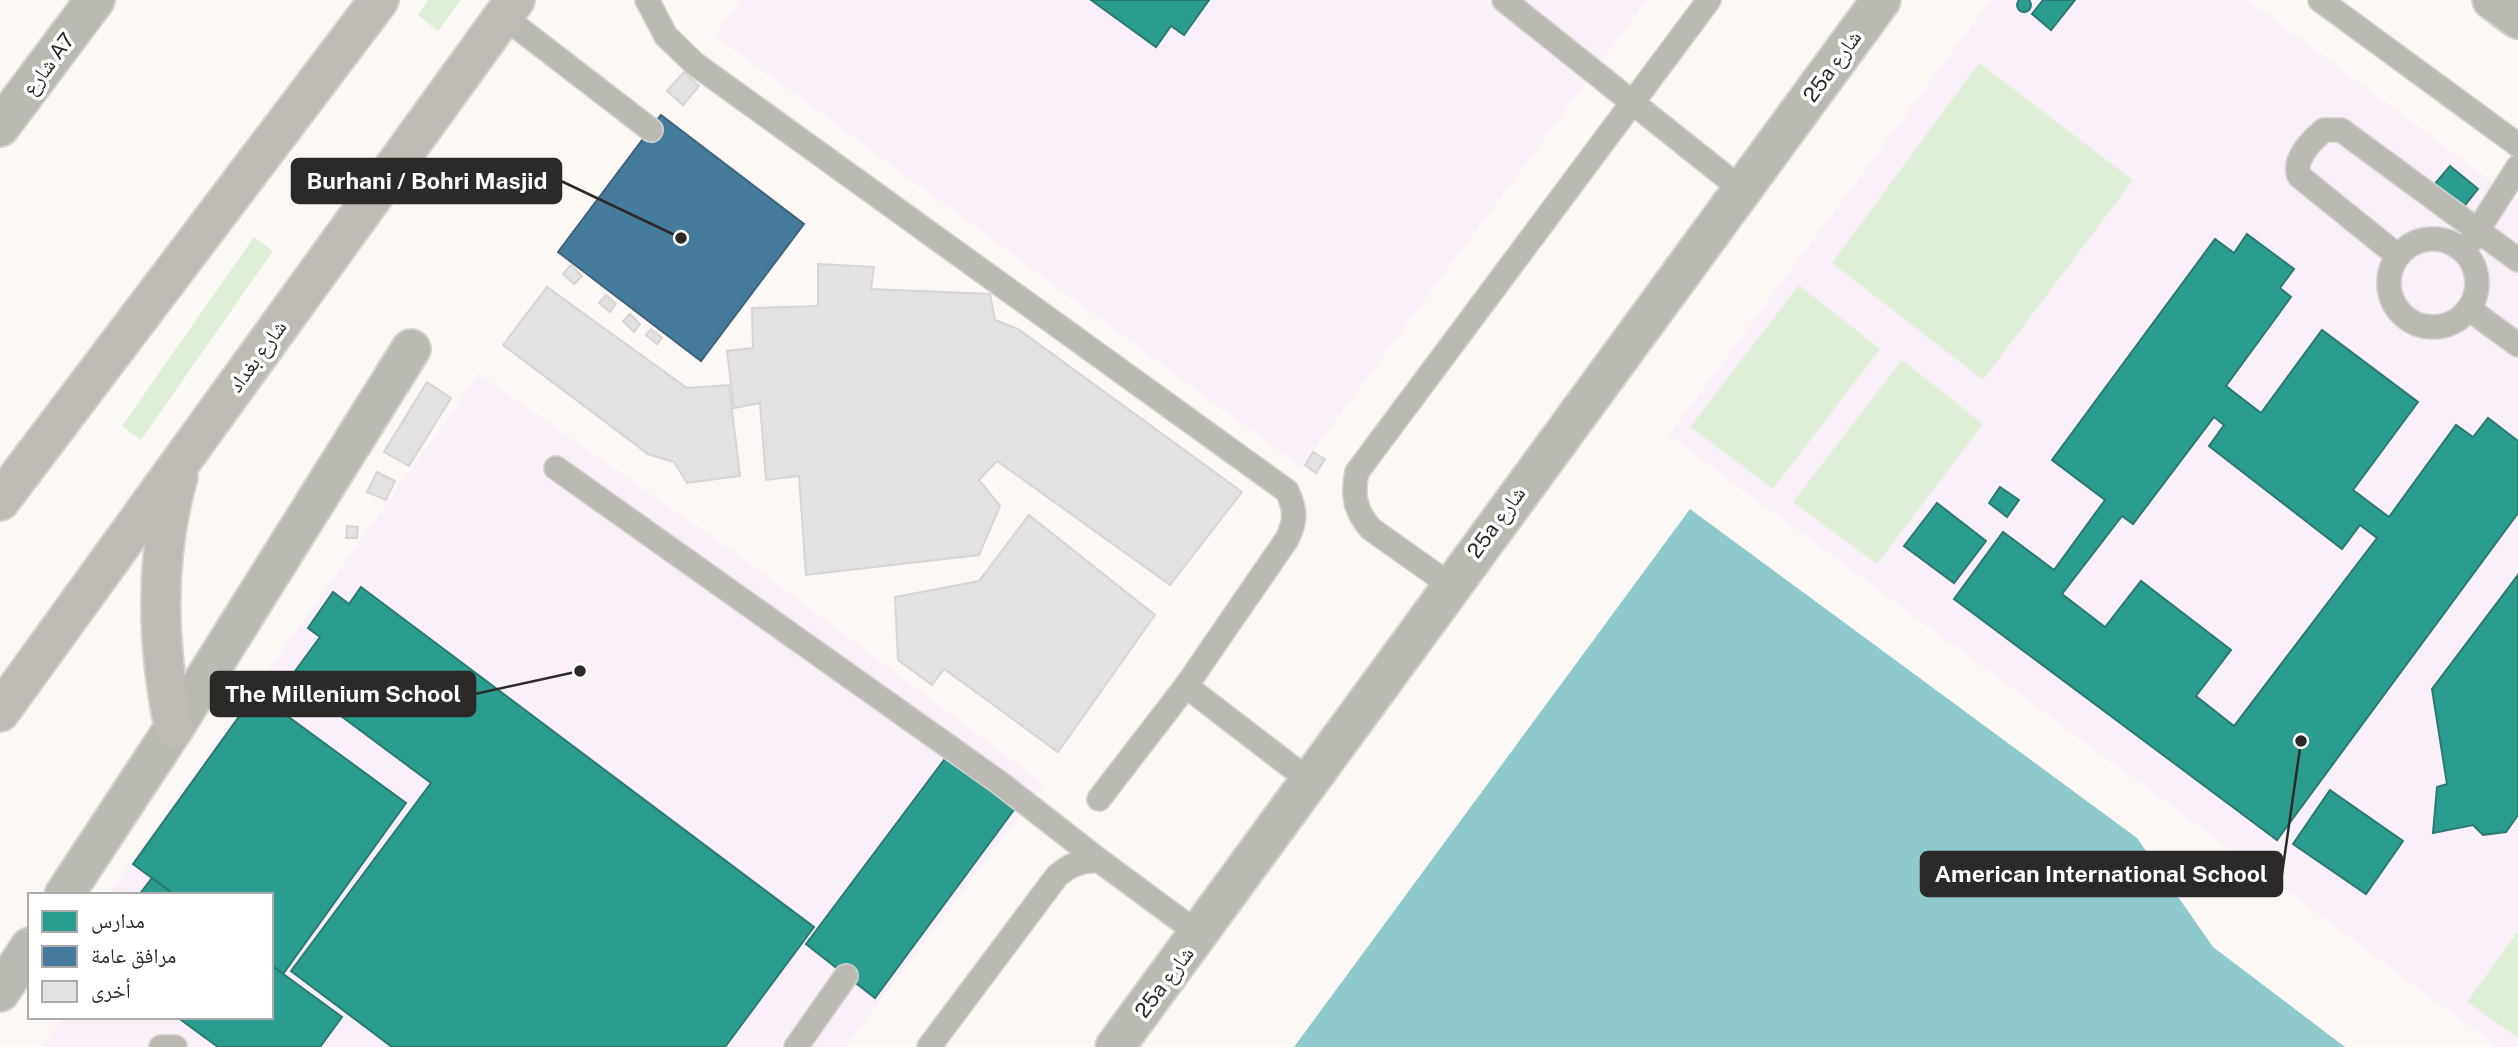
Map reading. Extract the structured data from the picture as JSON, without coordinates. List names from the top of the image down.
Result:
{
  "streets": {
    "main road": ["شارع بغداد"],
    "street": ["شارع A7", "25a شارع"]
  },
  "places": ["Burhani / Bohri Masjid", "The Millenium School", "American International School"],
  "legend": ["مدارس", "مرافق عامة", "أخرى"]
}
